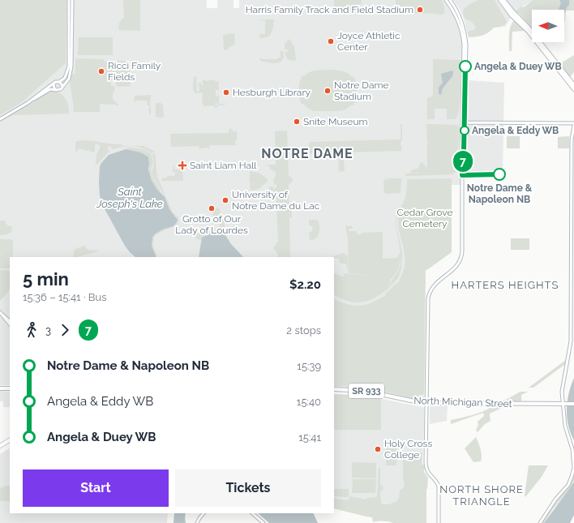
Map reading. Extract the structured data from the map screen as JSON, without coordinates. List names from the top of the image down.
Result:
{
  "streets": {
    "main road": ["SR 933", "North Michigan Street"]
  },
  "districts": ["NOTRE DAME", "HARTERS HEIGHTS", "NORTH SHORE TRIANGLE"],
  "water": ["Saint Joseph's Lake"],
  "parks": ["Cedar Grove Cemetery"],
  "places": {
    "other": [
      "Harris Family Track and Field Stadium",
      "Joyce Athletic Center",
      "Angela & Duey WB",
      "Ricci Family Fields",
      "Notre Dame Stadium",
      "Hesburgh Library",
      "Snite Museum",
      "Angela & Eddy WB",
      "Notre Dame & Napoleon NB",
      "University of Notre Dame du Lac",
      "Grotto of Our Lady of Lourdes",
      "Holy Cross College"
    ],
    "health": ["Saint Liam Hall"]
  },
  "lines": ["bus line 7"],
  "north": "left",
  "page": {
    "on_map": "7",
    "heading": ["5 min", "15:36 – 15:41 · Bus", "$2.20"],
    "legs": ["3", "7", "2 stops"],
    "list": [
      {
        "name": "Notre Dame & Napoleon NB",
        "value": "15:39"
      },
      {
        "name": "Angela & Eddy WB",
        "value": "15:40"
      },
      {
        "name": "Angela & Duey WB",
        "value": "15:41"
      }
    ],
    "buttons": ["Start", "Tickets"]
  }
}
